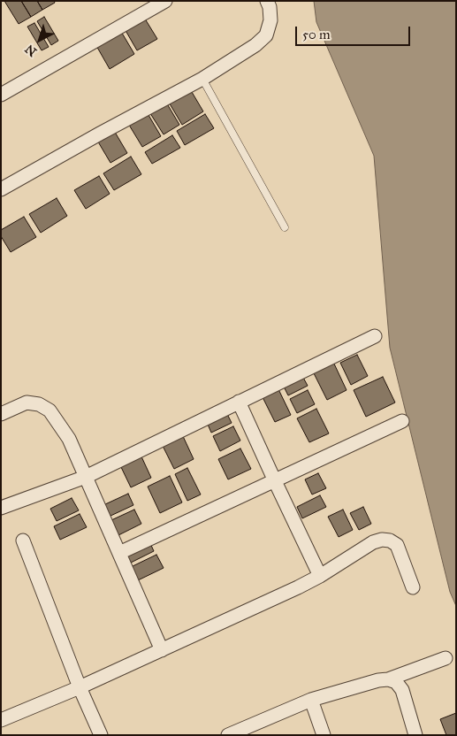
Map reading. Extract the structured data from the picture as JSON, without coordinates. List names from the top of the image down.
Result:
{
  "scale_bar": "50 m",
  "north": "bottom left"
}
